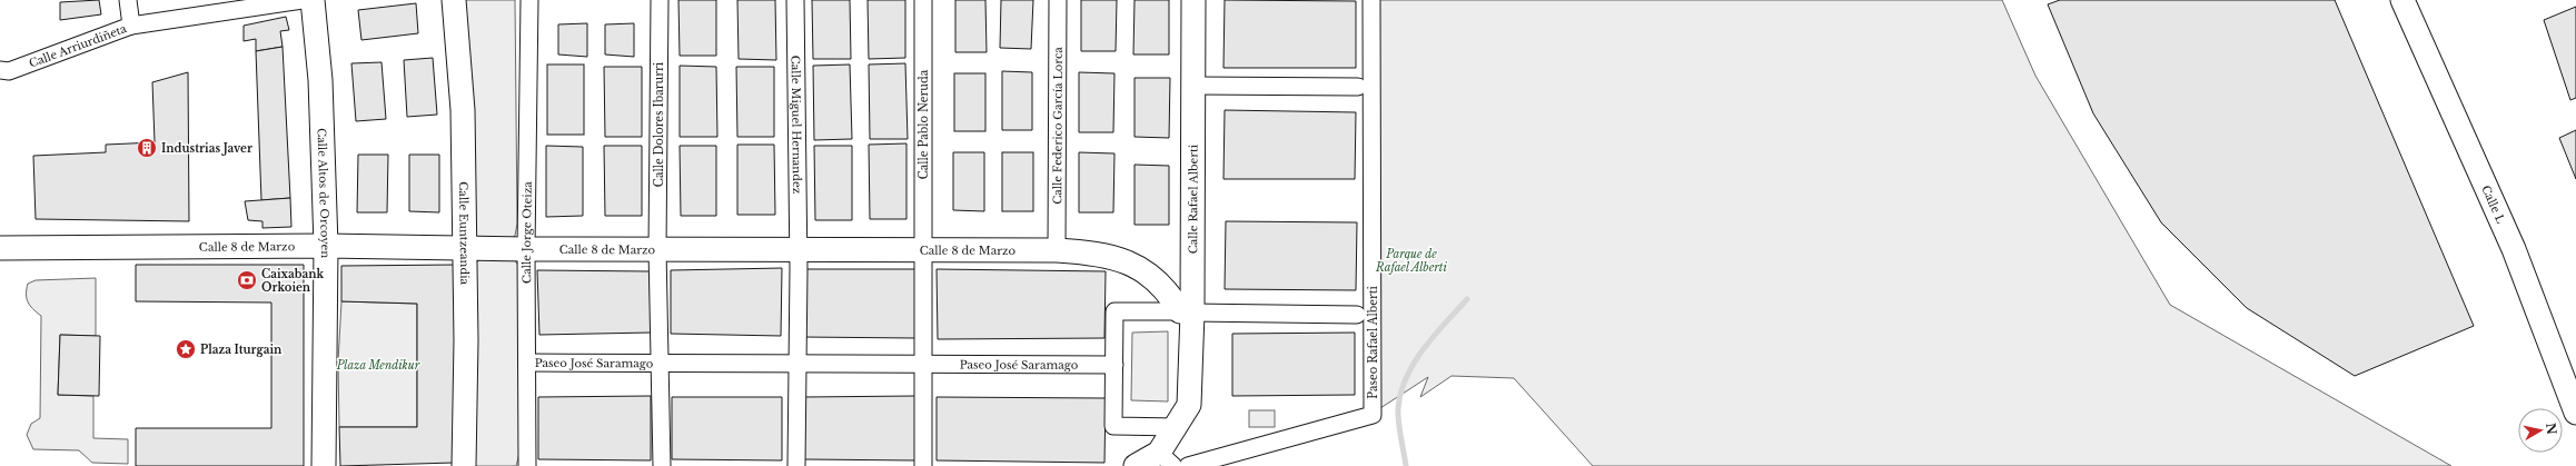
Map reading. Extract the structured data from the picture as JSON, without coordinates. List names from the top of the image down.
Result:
{
  "streets": {
    "street": [
      "Calle Arriurdiñeta",
      "Calle Dolores Ibarurri",
      "Calle Miguel Hernandez",
      "Calle Pablo Neruda",
      "Calle Federico García Lorca",
      "Calle Altos de Orcoyen",
      "Calle Rafael Alberti",
      "Calle L",
      "Calle Euntzeandia",
      "Calle Jorge Oteiza",
      "Calle 8 de Marzo",
      "Paseo Rafael Alberti",
      "Paseo José Saramago"
    ]
  },
  "crossings": [
    ["Calle Dolores Ibarurri", "Calle 8 de Marzo"],
    ["Calle Dolores Ibarurri", "Paseo José Saramago"],
    ["Calle Miguel Hernandez", "Calle 8 de Marzo"],
    ["Calle Pablo Neruda", "Calle 8 de Marzo"],
    ["Calle Federico García Lorca", "Calle 8 de Marzo"],
    ["Calle Altos de Orcoyen", "Calle 8 de Marzo"],
    ["Calle Rafael Alberti", "Calle 8 de Marzo"],
    ["Calle Euntzeandia", "Calle 8 de Marzo"],
    ["Calle Jorge Oteiza", "Calle 8 de Marzo"],
    ["Calle Jorge Oteiza", "Paseo José Saramago"],
    ["Calle 8 de Marzo", "Paseo José Saramago"]
  ],
  "parks": ["Parque de Rafael Alberti", "Plaza Mendikur"],
  "places": {
    "building": ["Industrias Javer"],
    "bank": ["Caixabank Orkoien"],
    "place": ["Plaza Iturgain"]
  },
  "north": "right"
}
